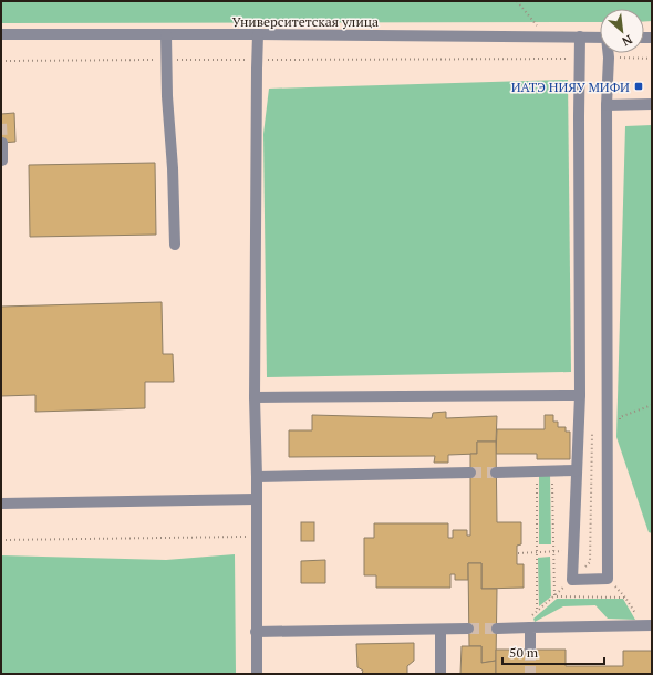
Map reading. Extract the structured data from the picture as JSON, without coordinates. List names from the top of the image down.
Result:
{
  "streets": {
    "street": ["Университетская улица"]
  },
  "places": {
    "transit": ["ИАТЭ НИЯУ МИФИ"]
  },
  "scale_bar": "50 m",
  "north": "bottom right"
}
